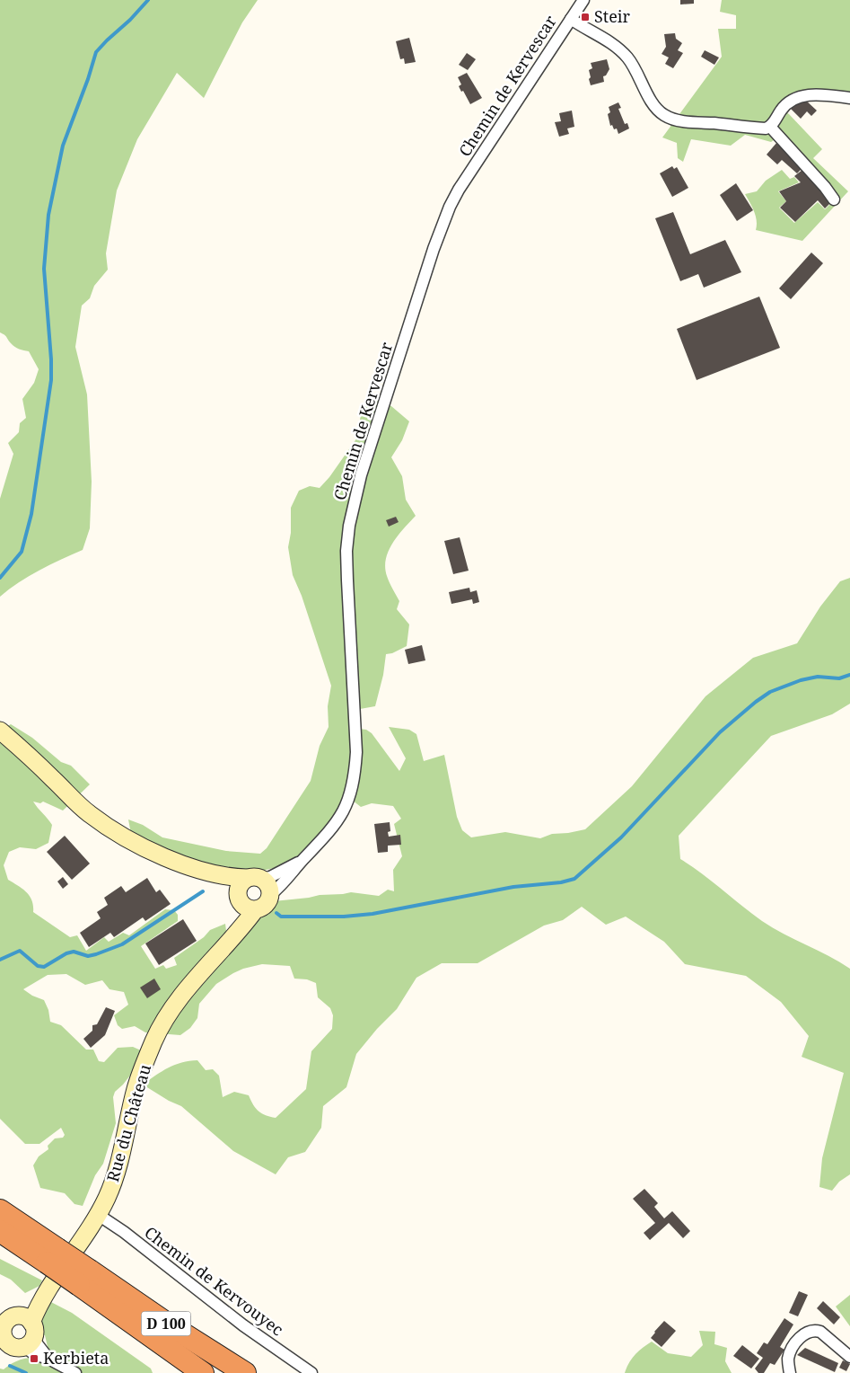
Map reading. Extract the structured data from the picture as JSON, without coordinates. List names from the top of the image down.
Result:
{
  "streets": {
    "highway": ["D 100"],
    "street": ["Chemin de Kervescar", "Rue du Château", "Chemin de Kervouyec"]
  },
  "crossings": [
    ["Chemin de Kervescar", "Rue du Château"],
    ["Rue du Château", "Chemin de Kervouyec"]
  ],
  "places": {
    "transit": ["Steir", "Kerbieta"]
  }
}
